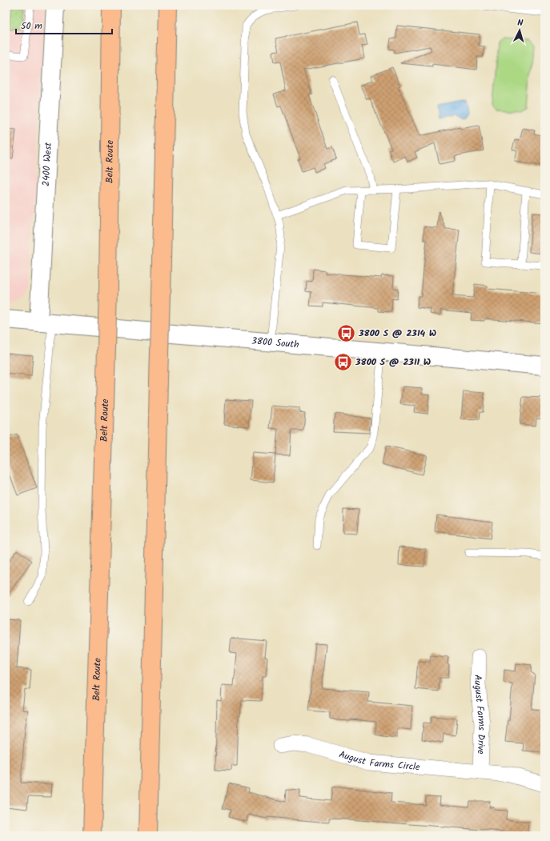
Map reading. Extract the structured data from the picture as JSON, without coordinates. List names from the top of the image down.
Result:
{
  "streets": {
    "highway": ["Belt Route"],
    "street": [
      "2400 West",
      "3800 South",
      "August Farms Drive",
      "August Farms Circle"
    ]
  },
  "crossings": [
    ["2400 West", "3800 South"],
    ["August Farms Drive", "August Farms Circle"]
  ],
  "places": {
    "bus stop": ["3800 S @ 2314 W", "3800 S @ 2311 W"]
  },
  "scale_bar": "50 m",
  "north": "top"
}
